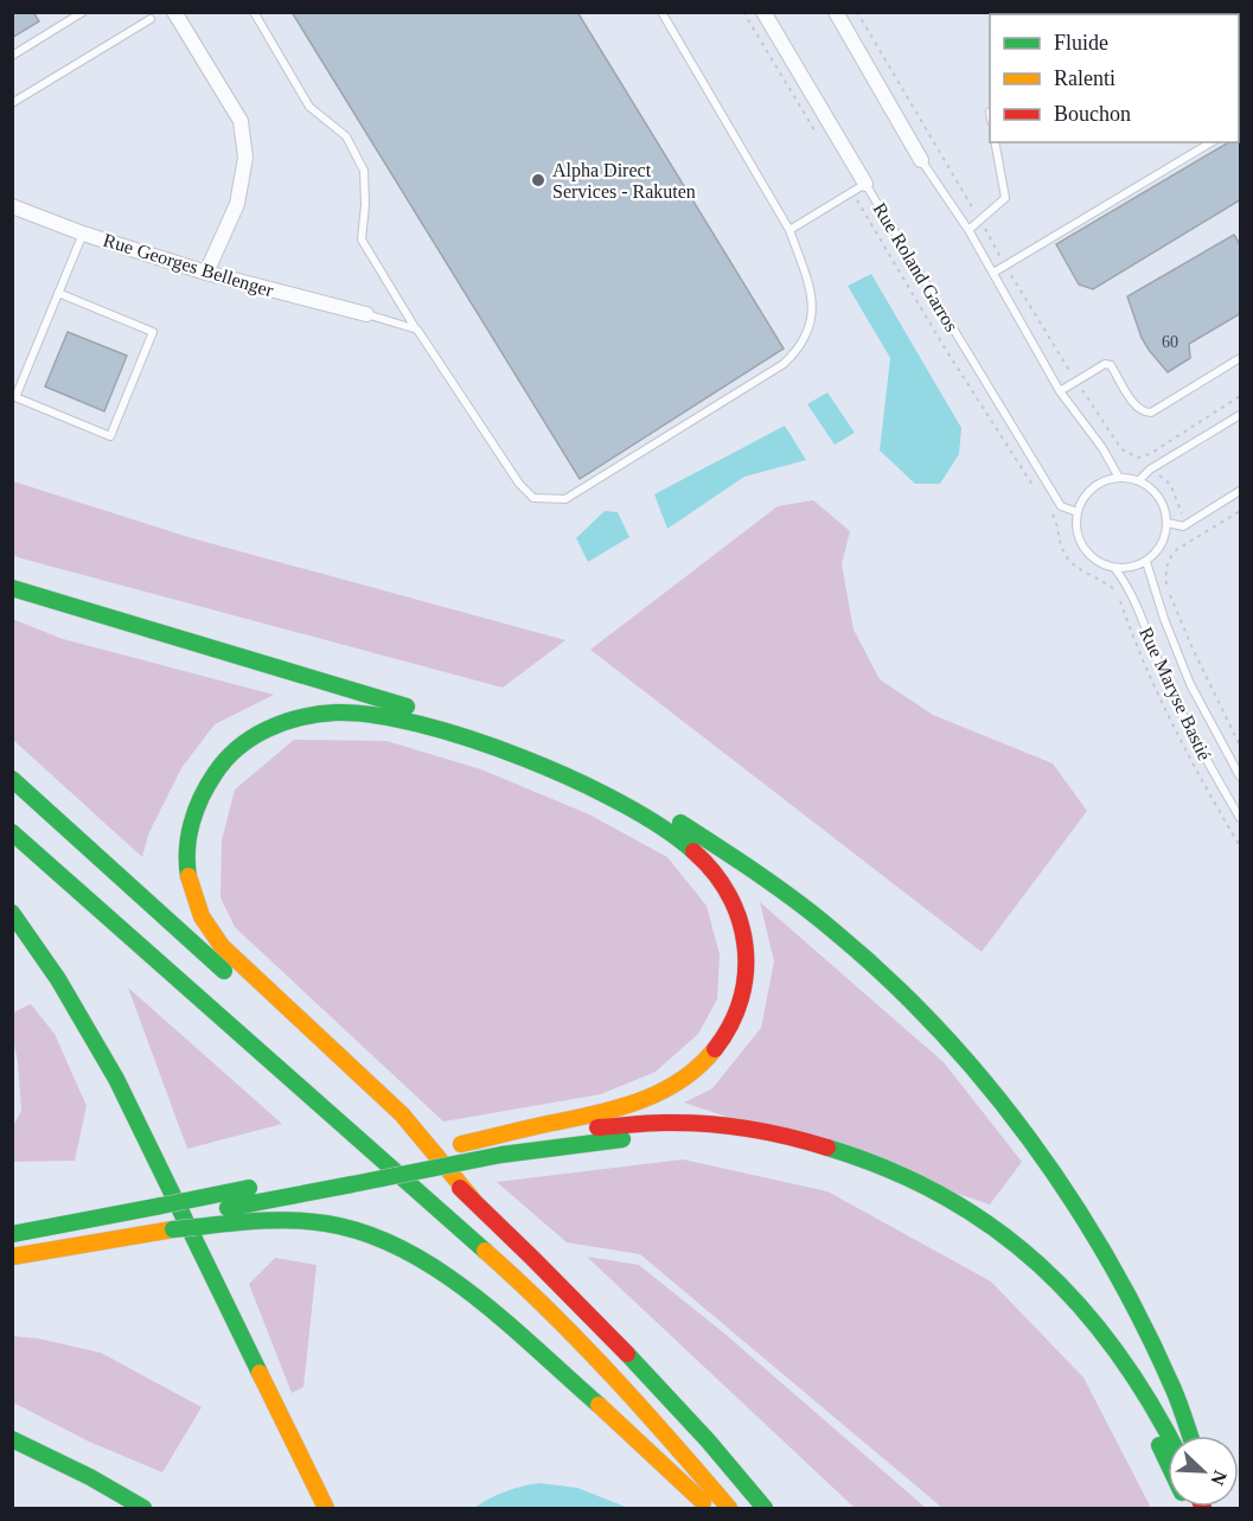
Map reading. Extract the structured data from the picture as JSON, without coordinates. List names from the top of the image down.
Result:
{
  "streets": {
    "street": ["Rue Georges Bellenger", "Rue Roland Garros"],
    "lane": ["Rue Maryse Bastié"]
  },
  "crossings": [
    ["Rue Roland Garros", "Rue Maryse Bastié"]
  ],
  "places": ["Alpha Direct Services - Rakuten"],
  "house_numbers": ["60"],
  "legend": ["Fluide", "Ralenti", "Bouchon"],
  "north": "bottom right"
}
